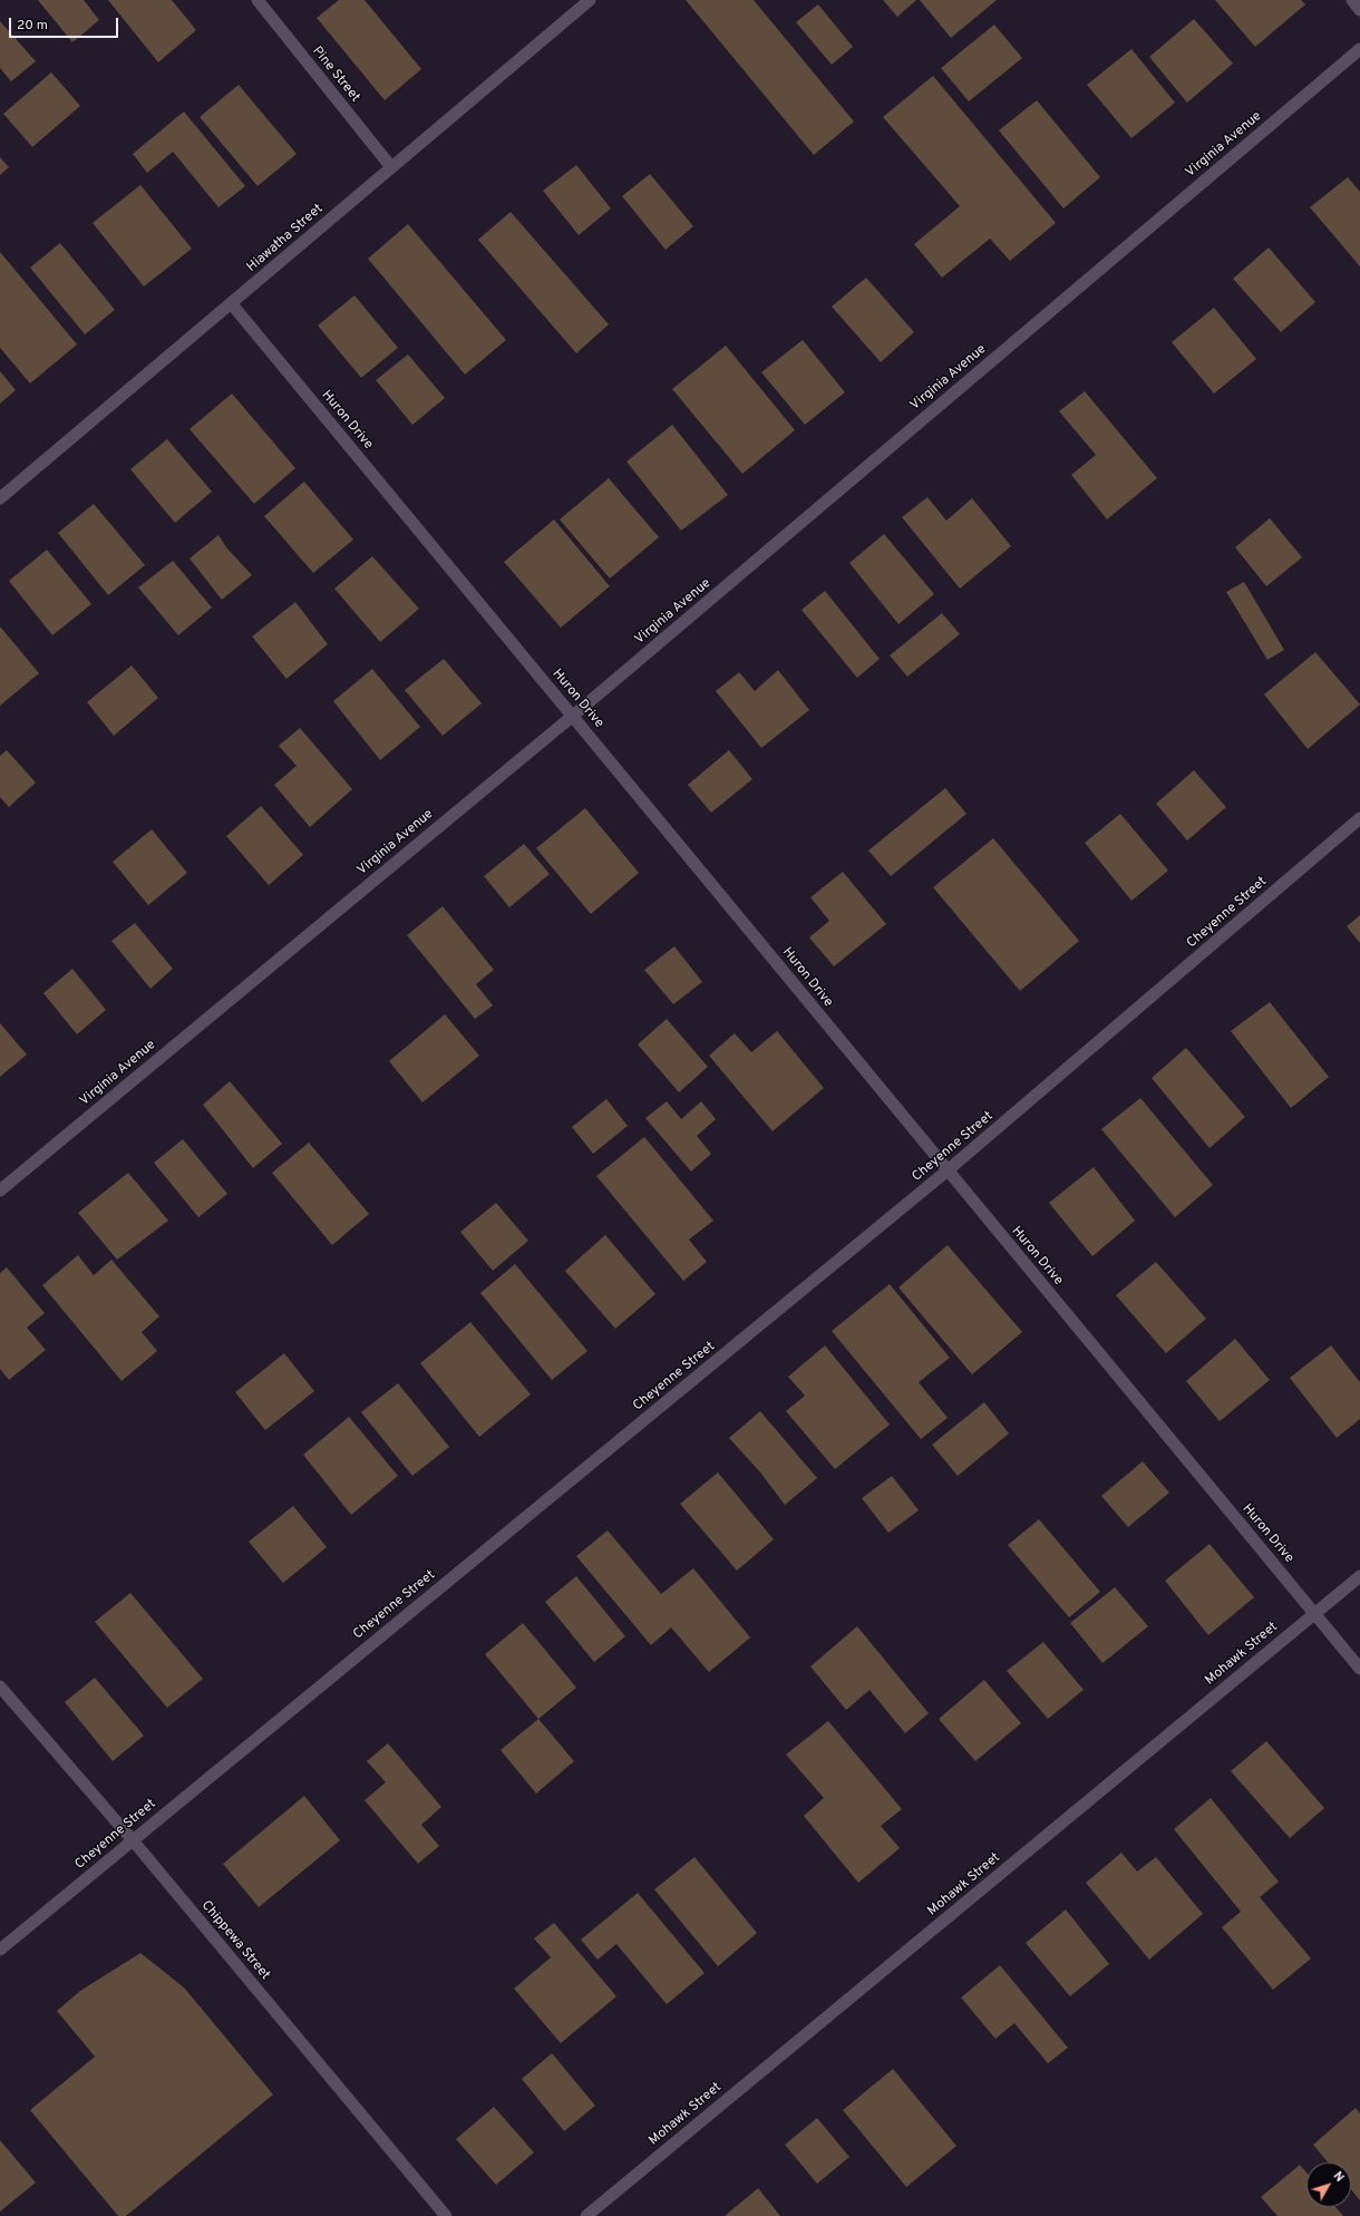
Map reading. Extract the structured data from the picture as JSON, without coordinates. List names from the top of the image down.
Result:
{
  "streets": {
    "street": [
      "Pine Street",
      "Virginia Avenue",
      "Hiawatha Street",
      "Huron Drive",
      "Cheyenne Street",
      "Mohawk Street",
      "Chippewa Street"
    ]
  },
  "crossings": [
    ["Pine Street", "Hiawatha Street"],
    ["Virginia Avenue", "Huron Drive"],
    ["Hiawatha Street", "Huron Drive"],
    ["Huron Drive", "Cheyenne Street"],
    ["Huron Drive", "Mohawk Street"],
    ["Cheyenne Street", "Chippewa Street"]
  ],
  "scale_bar": "20 m",
  "north": "top right"
}
